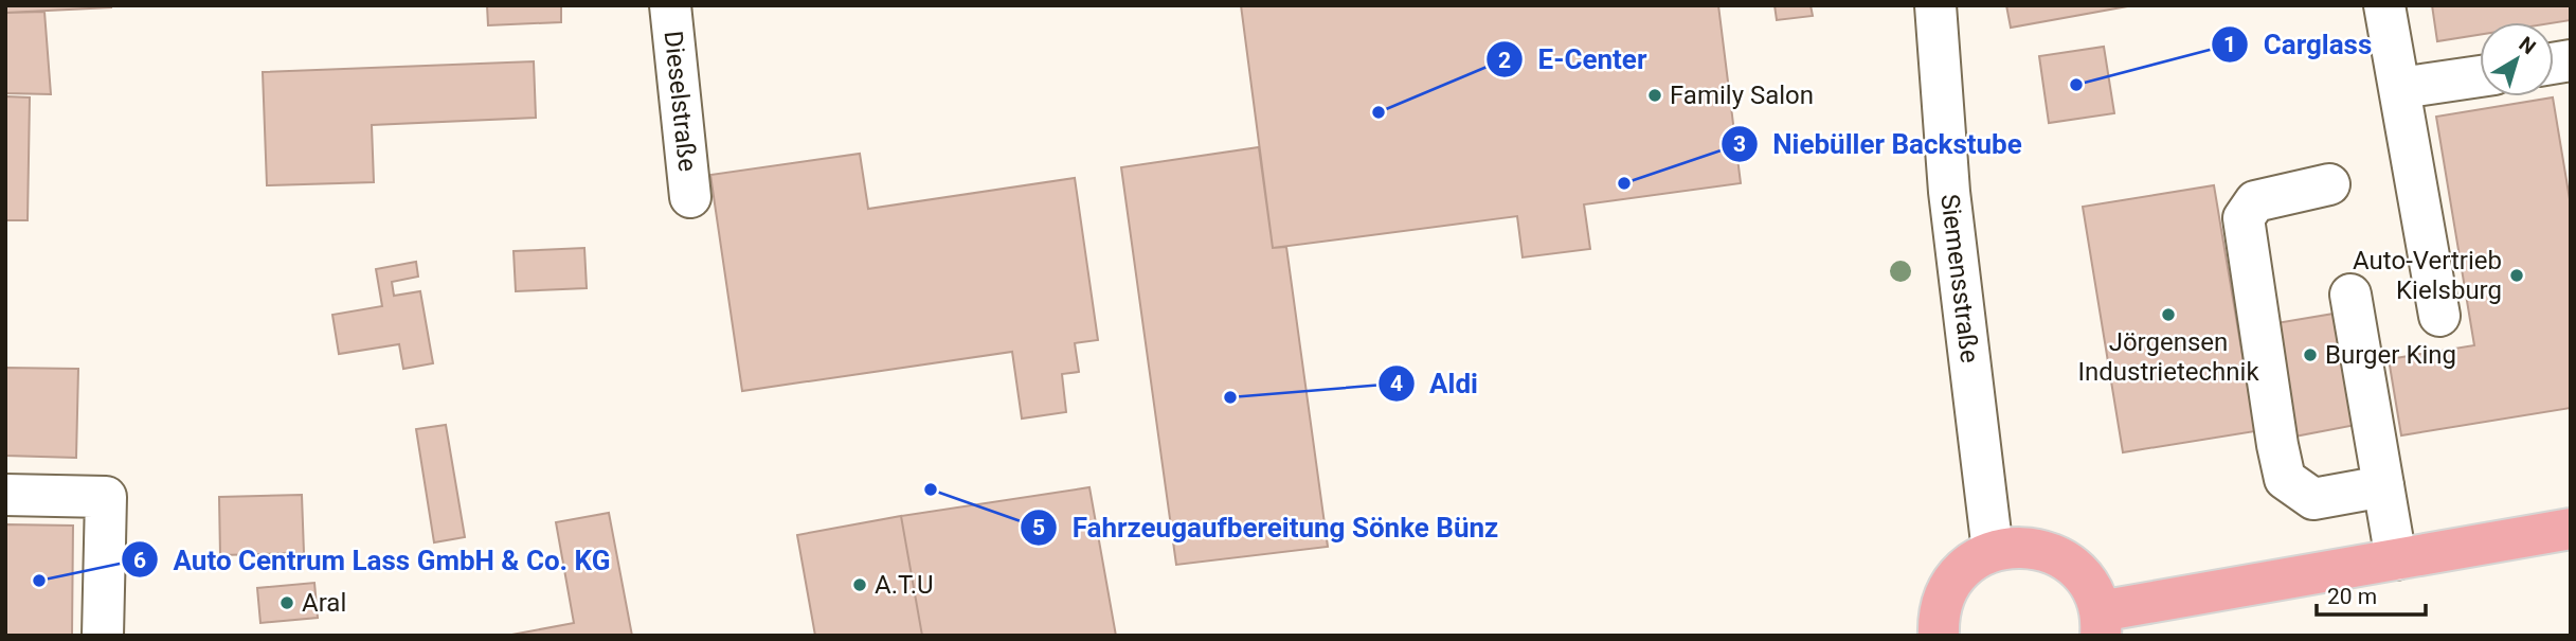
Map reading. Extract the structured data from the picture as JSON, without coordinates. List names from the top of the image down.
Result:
{
  "streets": {
    "street": ["Dieselstraße", "Siemensstraße"]
  },
  "places": [
    "Carglass",
    "Family Salon",
    "E-Center",
    "Niebüller Backstube",
    "Auto-Vertrieb Kielsburg",
    "Jörgensen Industrietechnik",
    "Burger King",
    "Aldi",
    "Fahrzeugaufbereitung Sönke Bünz",
    "Auto Centrum Lass GmbH & Co. KG",
    "A.T.U",
    "Aral"
  ],
  "scale_bar": "20 m",
  "north": "top right"
}
